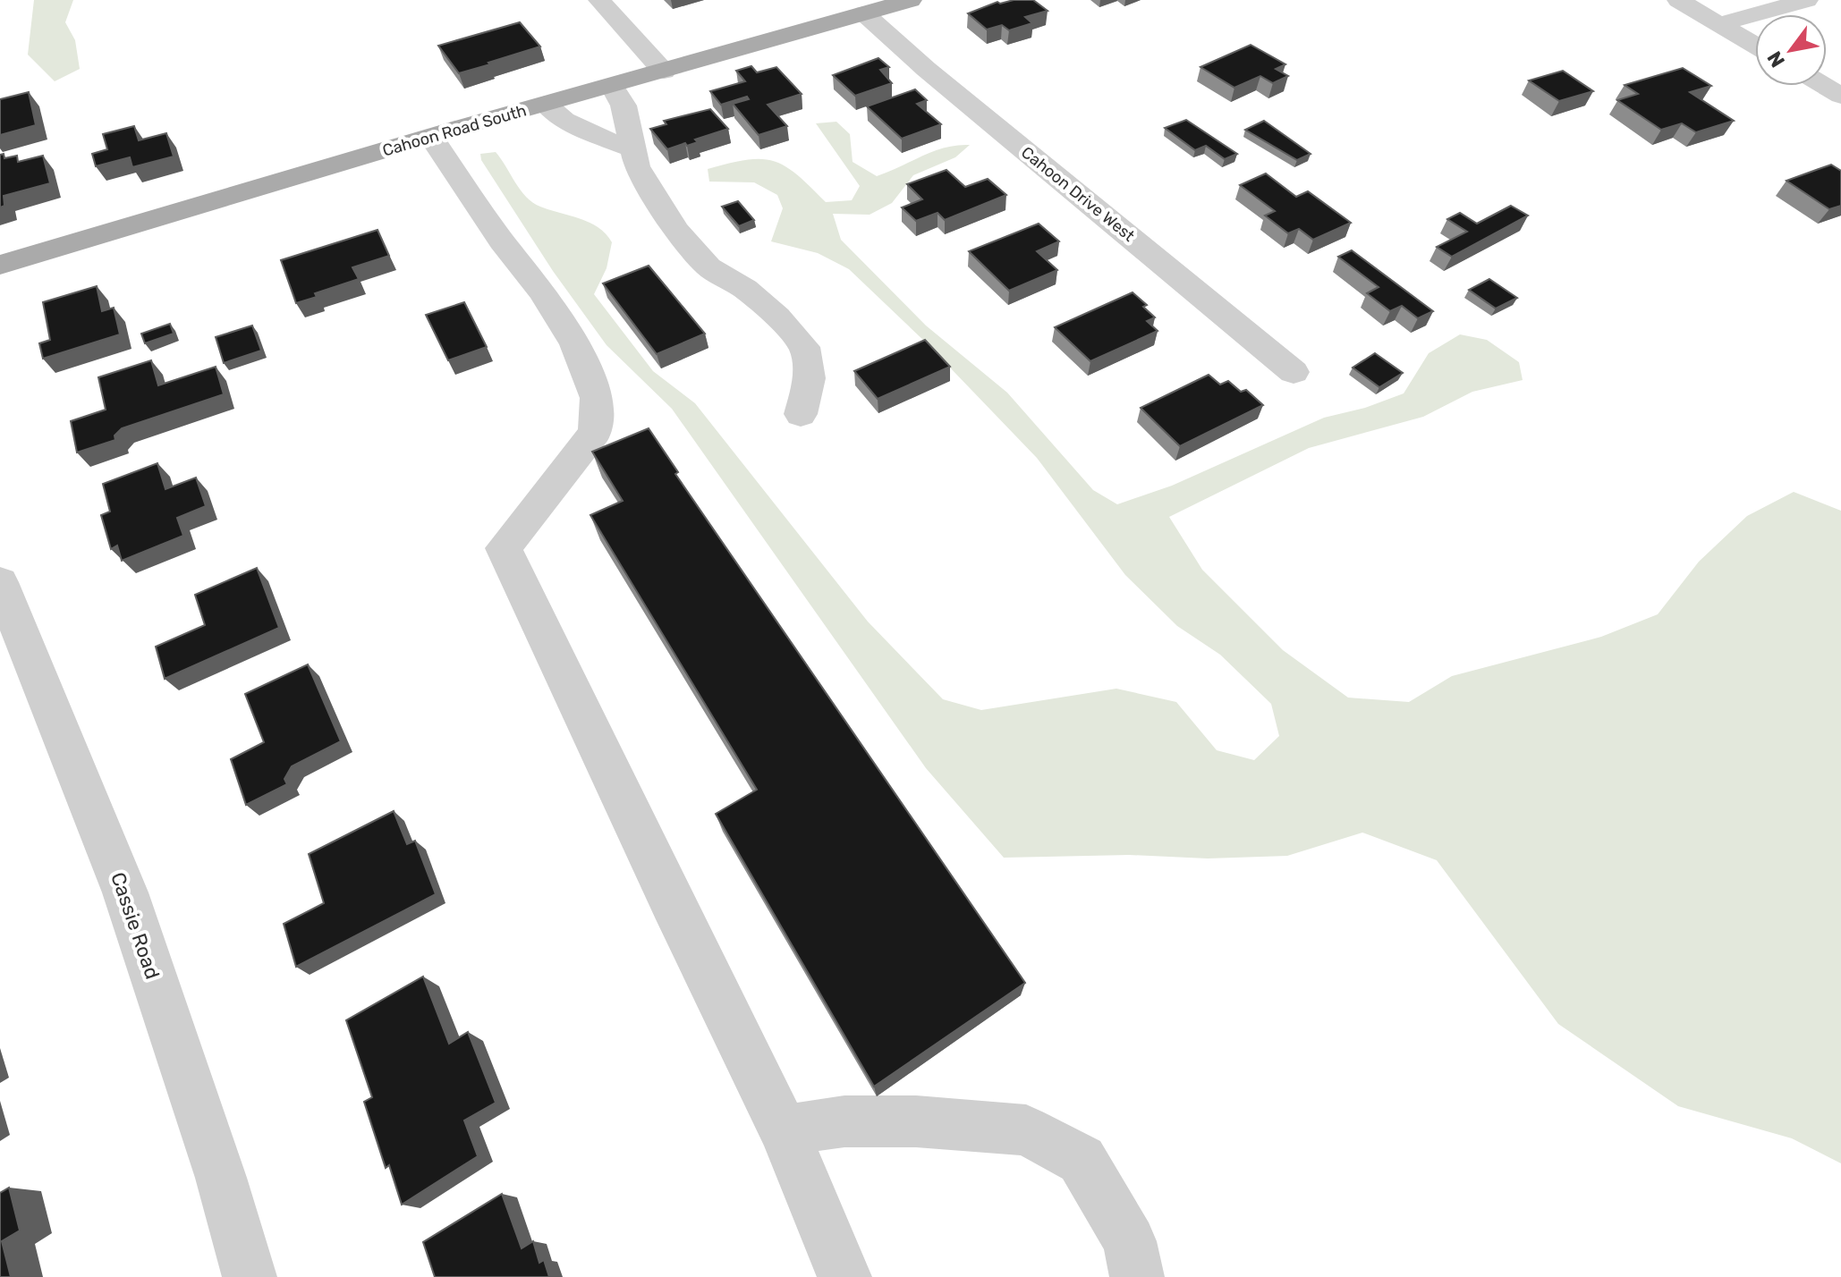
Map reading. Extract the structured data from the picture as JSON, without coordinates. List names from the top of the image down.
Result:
{
  "streets": {
    "main road": ["Cahoon Road South"],
    "street": ["Cahoon Drive West", "Cassie Road"]
  },
  "crossings": [
    ["Cahoon Road South", "Cahoon Drive West"]
  ],
  "north": "bottom left"
}
